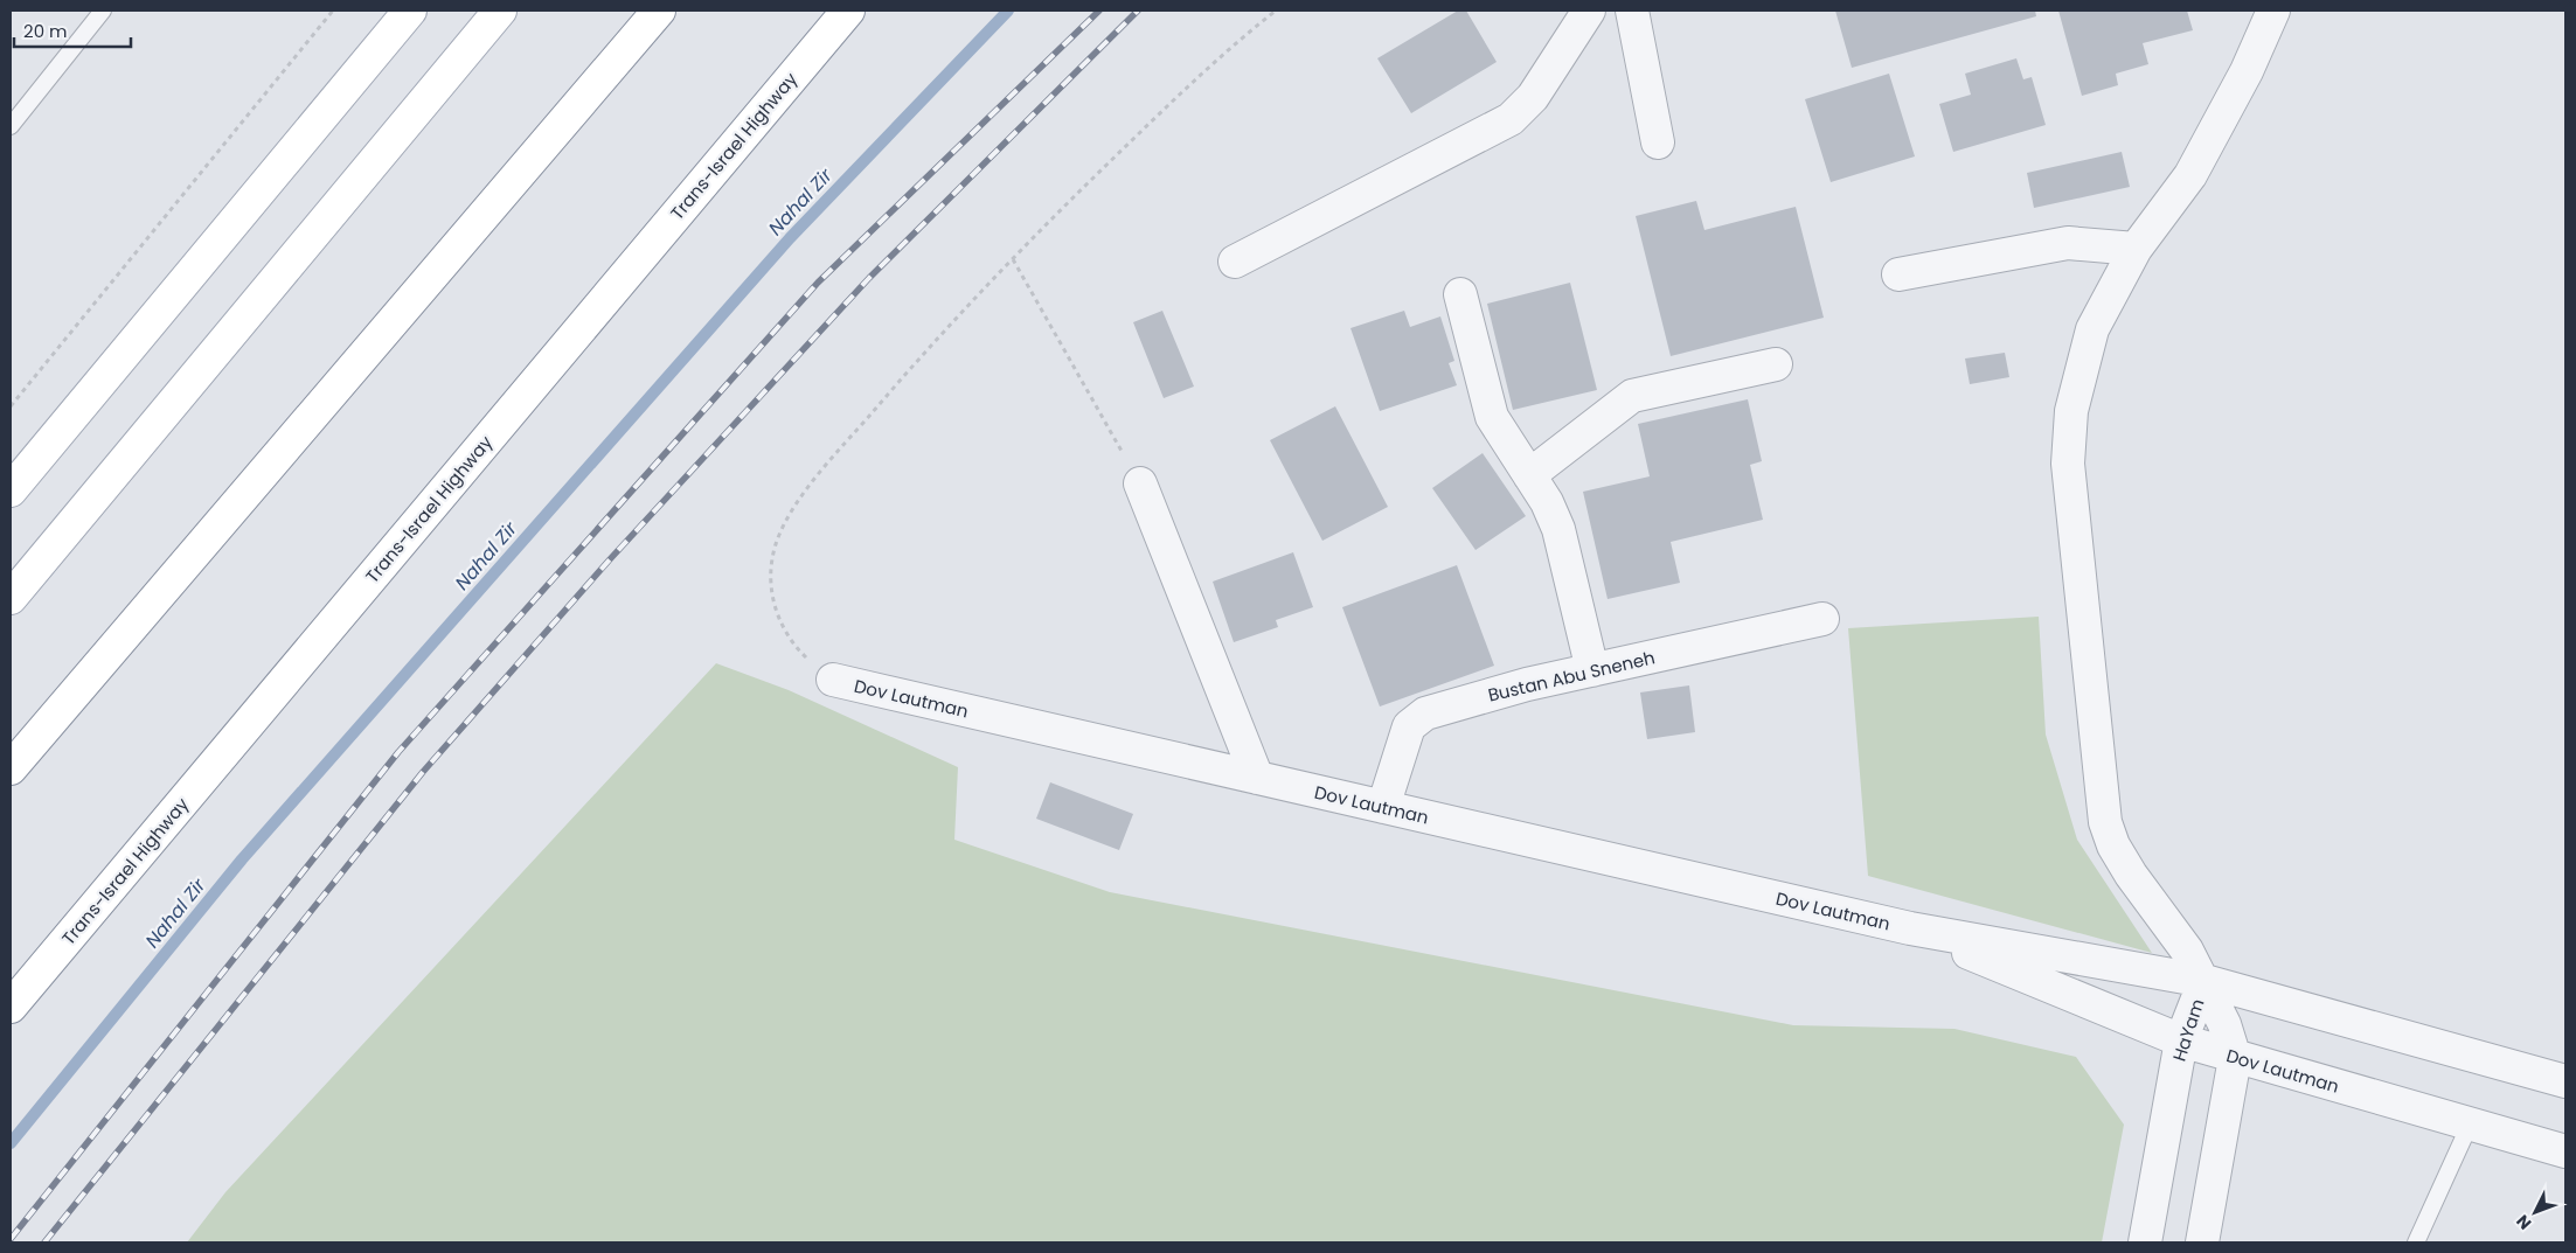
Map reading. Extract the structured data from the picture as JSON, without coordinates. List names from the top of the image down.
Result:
{
  "streets": {
    "main road": ["Trans-Israel Highway"],
    "street": ["Bustan Abu Sneneh", "Dov Lautman", "HaYam"]
  },
  "crossings": [
    ["Bustan Abu Sneneh", "Dov Lautman"],
    ["Dov Lautman", "HaYam"]
  ],
  "water": ["Nahal Zir"],
  "scale_bar": "20 m",
  "north": "bottom left"
}
